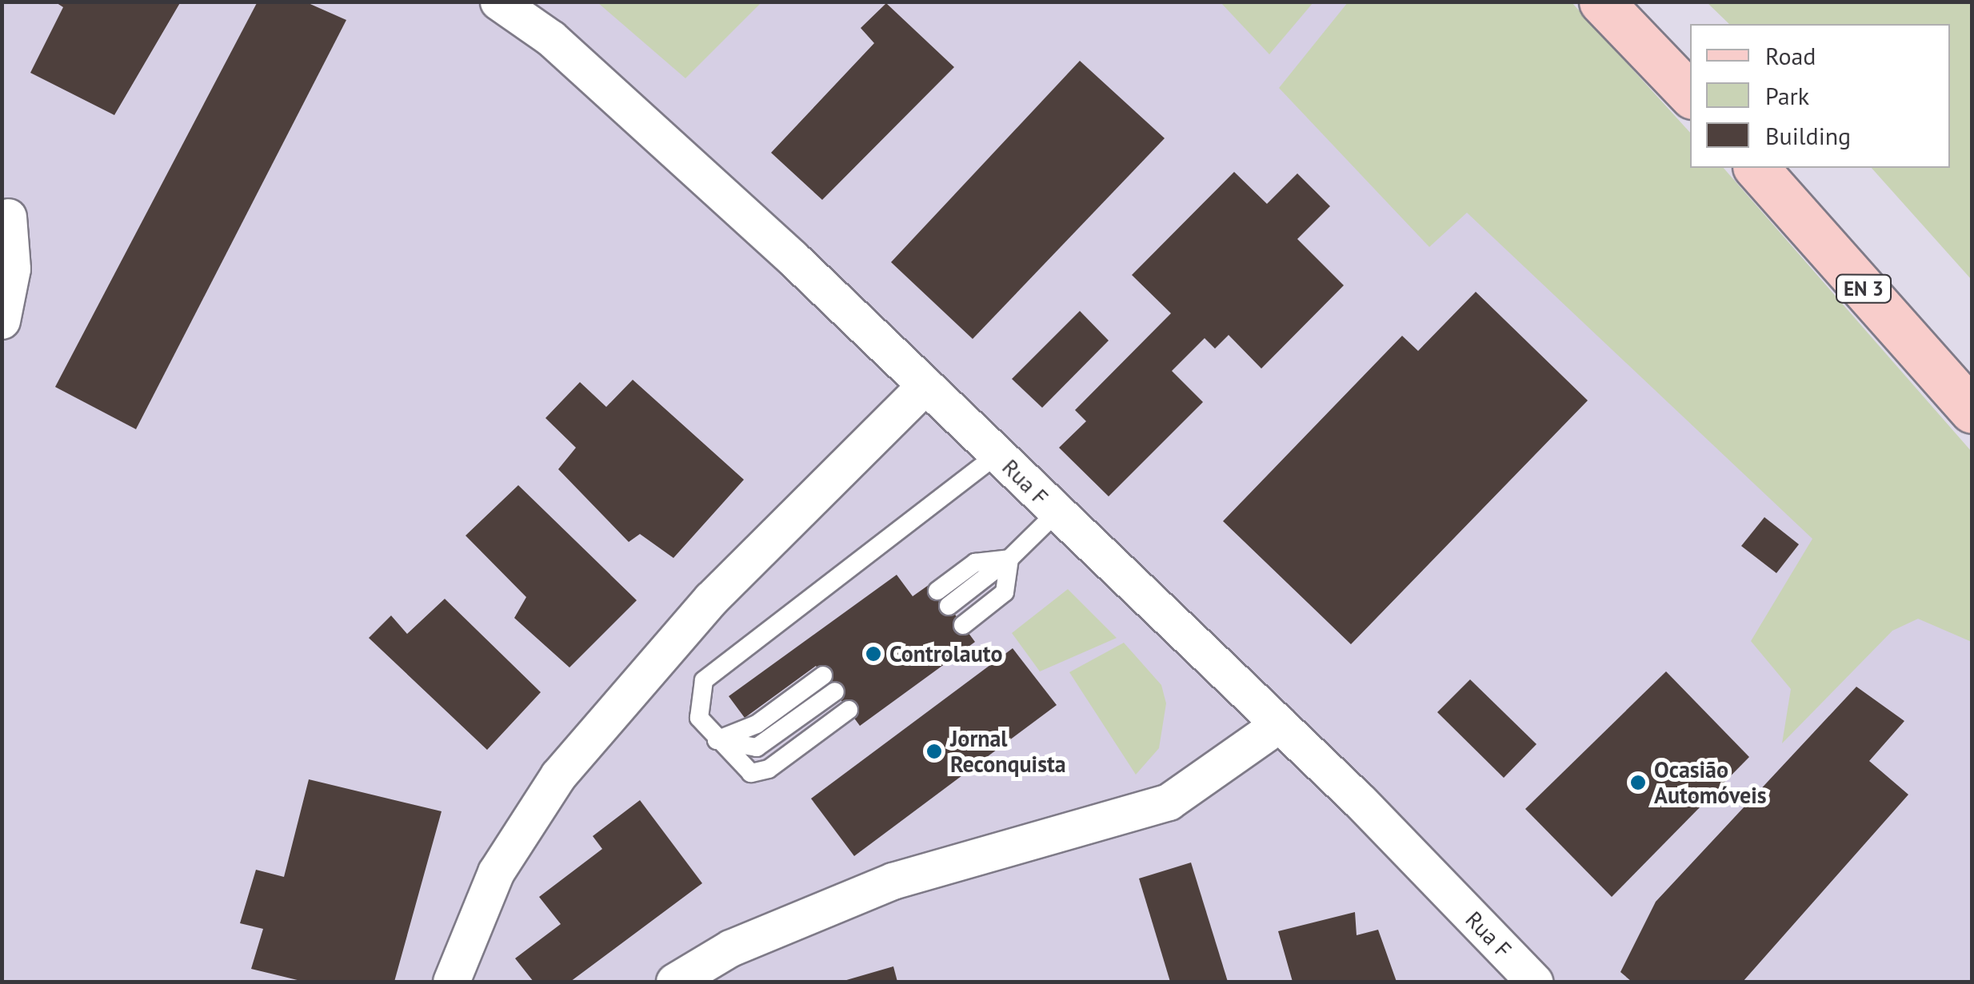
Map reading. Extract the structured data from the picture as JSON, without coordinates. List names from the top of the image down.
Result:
{
  "streets": {
    "main road": ["EN 3"],
    "street": ["Rua F"]
  },
  "places": ["Controlauto", "Jornal Reconquista", "Ocasião Automóveis"],
  "legend": ["Road", "Park", "Building"]
}
